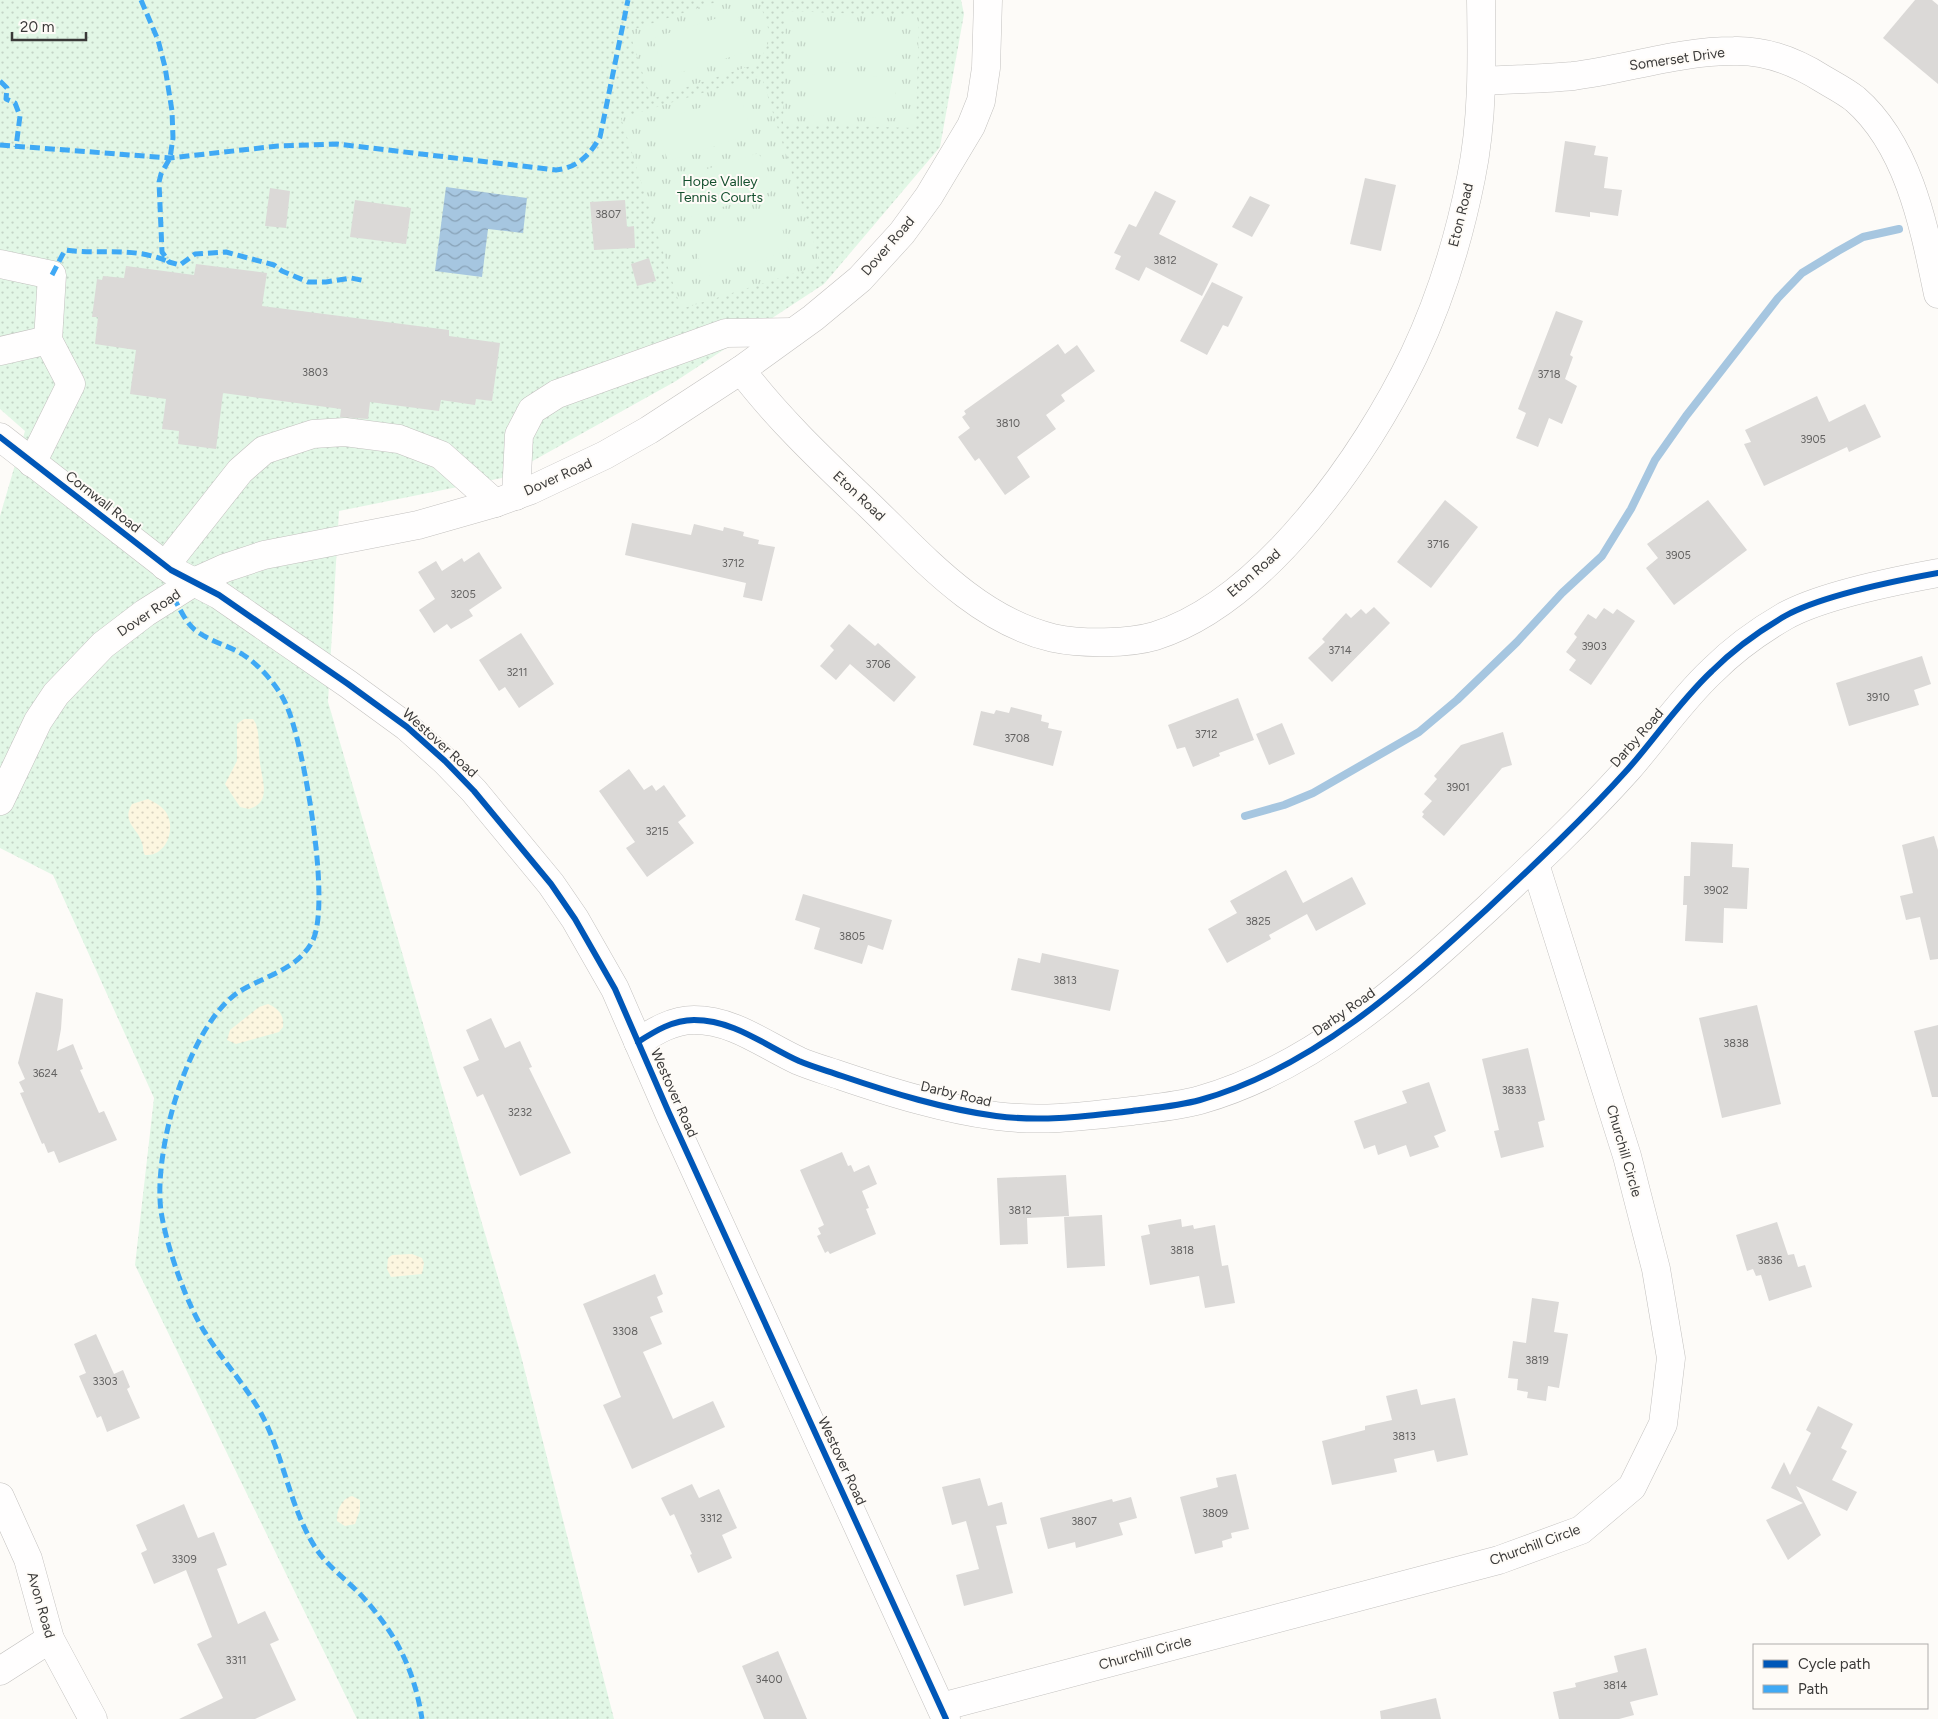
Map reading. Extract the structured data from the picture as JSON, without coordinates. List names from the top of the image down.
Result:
{
  "streets": {
    "street": [
      "Somerset Drive",
      "Eton Road",
      "Dover Road",
      "Cornwall Road",
      "Darby Road",
      "Westover Road",
      "Churchill Circle",
      "Avon Road"
    ]
  },
  "crossings": [
    ["Somerset Drive", "Eton Road"],
    ["Eton Road", "Dover Road"],
    ["Dover Road", "Cornwall Road"],
    ["Dover Road", "Westover Road"],
    ["Cornwall Road", "Westover Road"],
    ["Darby Road", "Westover Road"],
    ["Darby Road", "Churchill Circle"],
    ["Westover Road", "Churchill Circle"]
  ],
  "parks": ["Hope Valley Tennis Courts"],
  "house_numbers": [
    "3807",
    "3812",
    "3803",
    "3718",
    "3810",
    "3905",
    "3716",
    "3905",
    "3712",
    "3205",
    "3903",
    "3714",
    "3706",
    "3211",
    "3910",
    "3712",
    "3708",
    "3901",
    "3215",
    "3902",
    "3825",
    "3805",
    "3813",
    "3838",
    "3624",
    "3833",
    "3232",
    "3812",
    "3818",
    "3836",
    "3308",
    "3819",
    "3303",
    "3813",
    "3809",
    "3312",
    "3807",
    "3309",
    "3311",
    "3400",
    "3814"
  ],
  "legend": ["Cycle path", "Path"],
  "scale_bar": "20 m"
}
